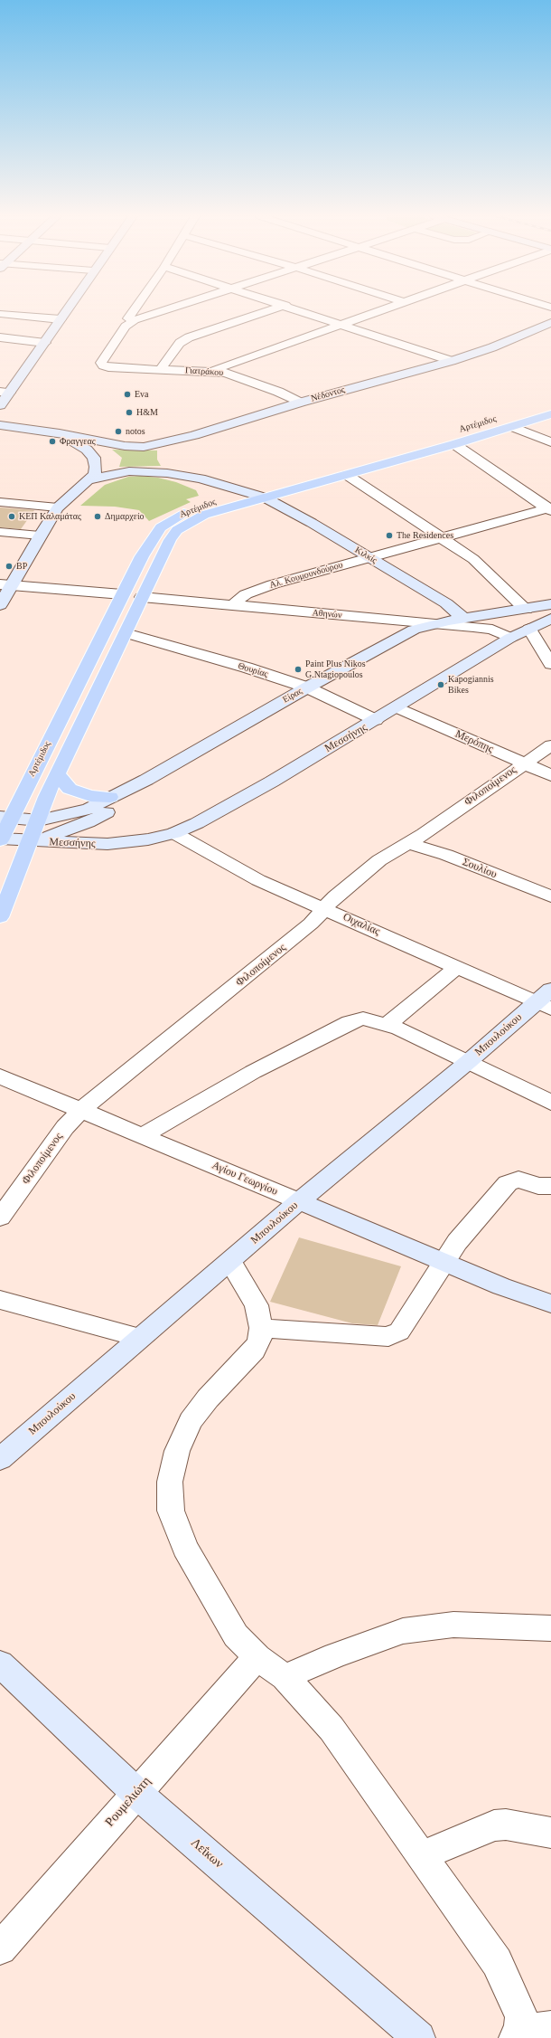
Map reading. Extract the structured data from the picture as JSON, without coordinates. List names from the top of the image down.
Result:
{
  "streets": {
    "main road": ["Αρτέμιδος"],
    "street": [
      "Γιατράκου",
      "Νέδοντος",
      "Κιλκίς",
      "Αλ. Κουμουνδούρου",
      "Αθηνών",
      "Θουρίας",
      "Είρας",
      "Μεσσήνης",
      "Μερόπης",
      "Φιλοποίμενος",
      "Σουλίου",
      "Οιχαλίας",
      "Μπουλούκου",
      "Αγίου Γεωργίου",
      "Ρουμελιώτη",
      "Λεΐκων"
    ]
  },
  "crossings": [
    ["Γιατράκου", "Νέδοντος"],
    ["Αρτέμιδος", "Κιλκίς"],
    ["Αρτέμιδος", "Αθηνών"],
    ["Αρτέμιδος", "Θουρίας"],
    ["Αρτέμιδος", "Είρας"],
    ["Αρτέμιδος", "Μεσσήνης"],
    ["Κιλκίς", "Αλ. Κουμουνδούρου"],
    ["Κιλκίς", "Είρας"],
    ["Αλ. Κουμουνδούρου", "Αθηνών"],
    ["Αθηνών", "Είρας"],
    ["Αθηνών", "Μεσσήνης"],
    ["Θουρίας", "Είρας"],
    ["Θουρίας", "Μεσσήνης"],
    ["Μεσσήνης", "Μερόπης"],
    ["Μεσσήνης", "Οιχαλίας"],
    ["Μερόπης", "Φιλοποίμενος"],
    ["Φιλοποίμενος", "Σουλίου"],
    ["Φιλοποίμενος", "Οιχαλίας"],
    ["Φιλοποίμενος", "Αγίου Γεωργίου"],
    ["Οιχαλίας", "Μπουλούκου"],
    ["Μπουλούκου", "Αγίου Γεωργίου"],
    ["Ρουμελιώτη", "Λεΐκων"]
  ],
  "places": [
    "Eva",
    "H&M",
    "notos",
    "Φραγγεας",
    "ΚΕΠ Καλαμάτας",
    "Δημαρχείο",
    "The Residences",
    "BP",
    "Paint Plus Nikos G.Ntagiopoulos",
    "Kapogiannis Bikes"
  ]
}
